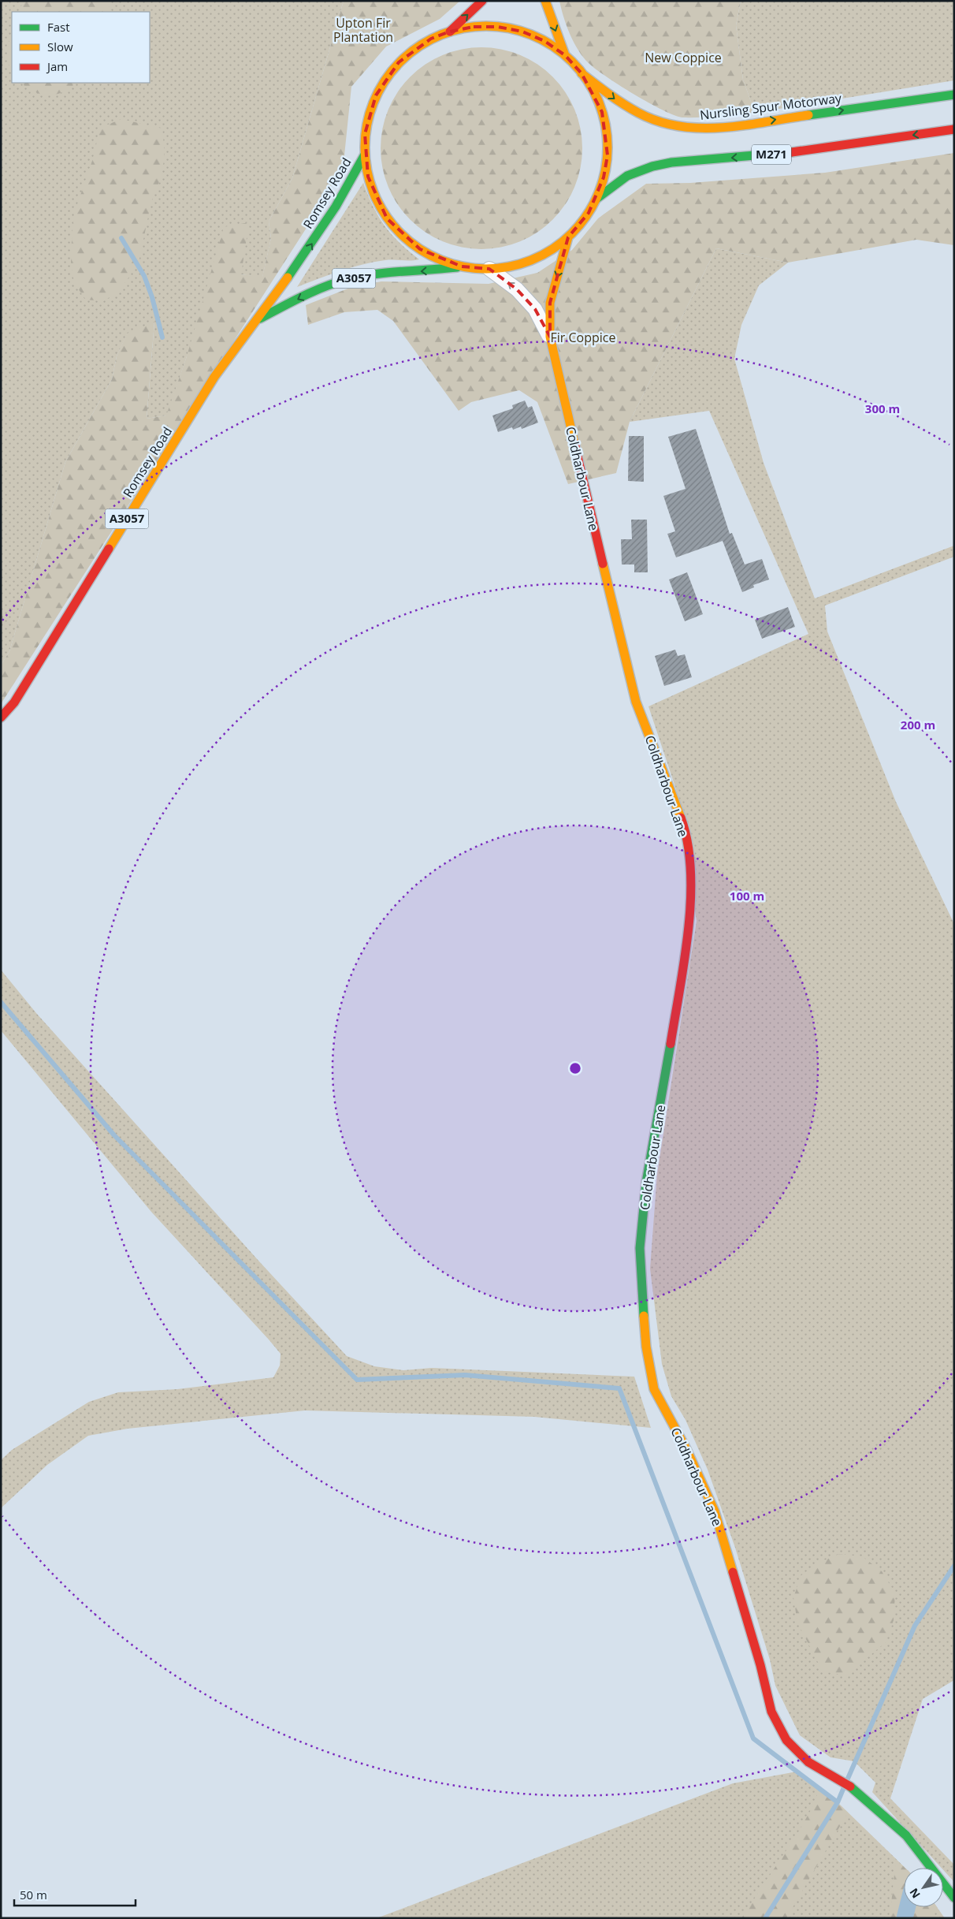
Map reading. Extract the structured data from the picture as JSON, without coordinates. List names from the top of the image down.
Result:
{
  "streets": {
    "main road": [
      "Nursling Spur Motorway",
      "M271",
      "Romsey Road",
      "A3057",
      "Coldharbour Lane"
    ]
  },
  "parks": ["Upton Fir Plantation", "New Coppice", "Fir Coppice"],
  "legend": ["Fast", "Slow", "Jam"],
  "scale_bar": "50 m",
  "north": "bottom left",
  "rings": ["300 m", "200 m", "100 m"]
}
